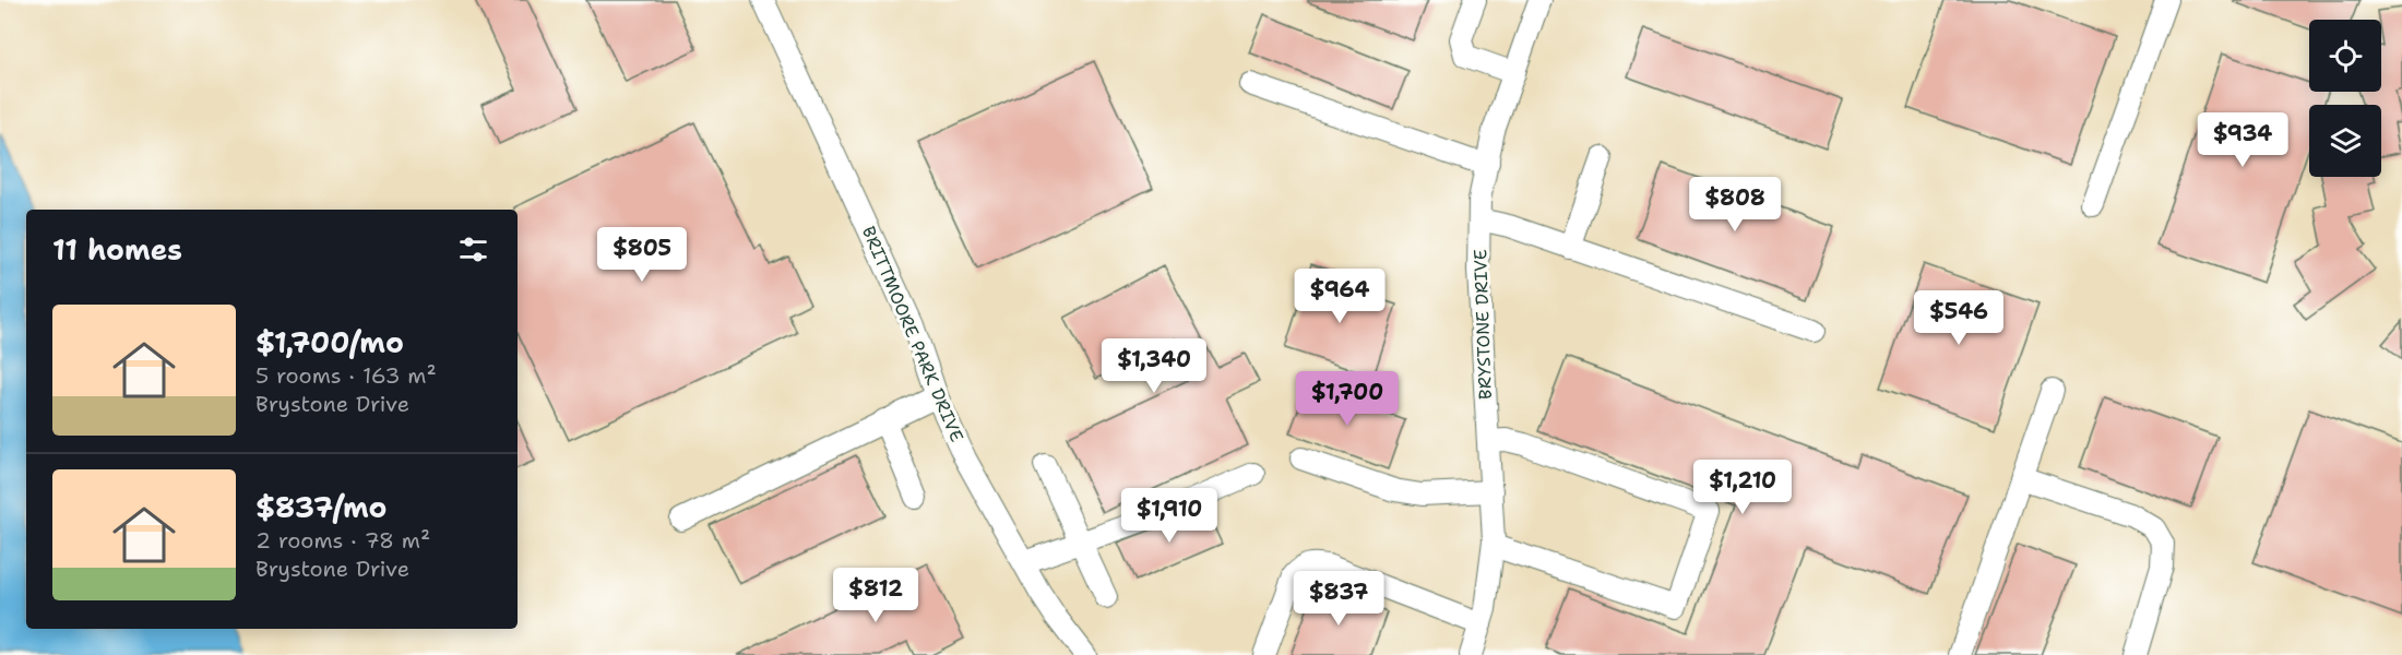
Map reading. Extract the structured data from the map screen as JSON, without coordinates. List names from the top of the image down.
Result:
{
  "streets": {
    "street": ["BRYSTONE DRIVE", "BRITTMOORE PARK DRIVE"]
  },
  "page": {
    "price": [
      "$934",
      "$808",
      "$805",
      "$964",
      "$546",
      "$1,340",
      "$1,700",
      "$1,210",
      "$1,910",
      "$812",
      "$837"
    ],
    "heading": "11 homes",
    "list": [
      {
        "name": "$1,700/mo",
        "note": "5 rooms · 163 m² · Brystone Drive"
      },
      {
        "name": "$837/mo",
        "note": "2 rooms · 78 m² · Brystone Drive"
      }
    ]
  }
}
